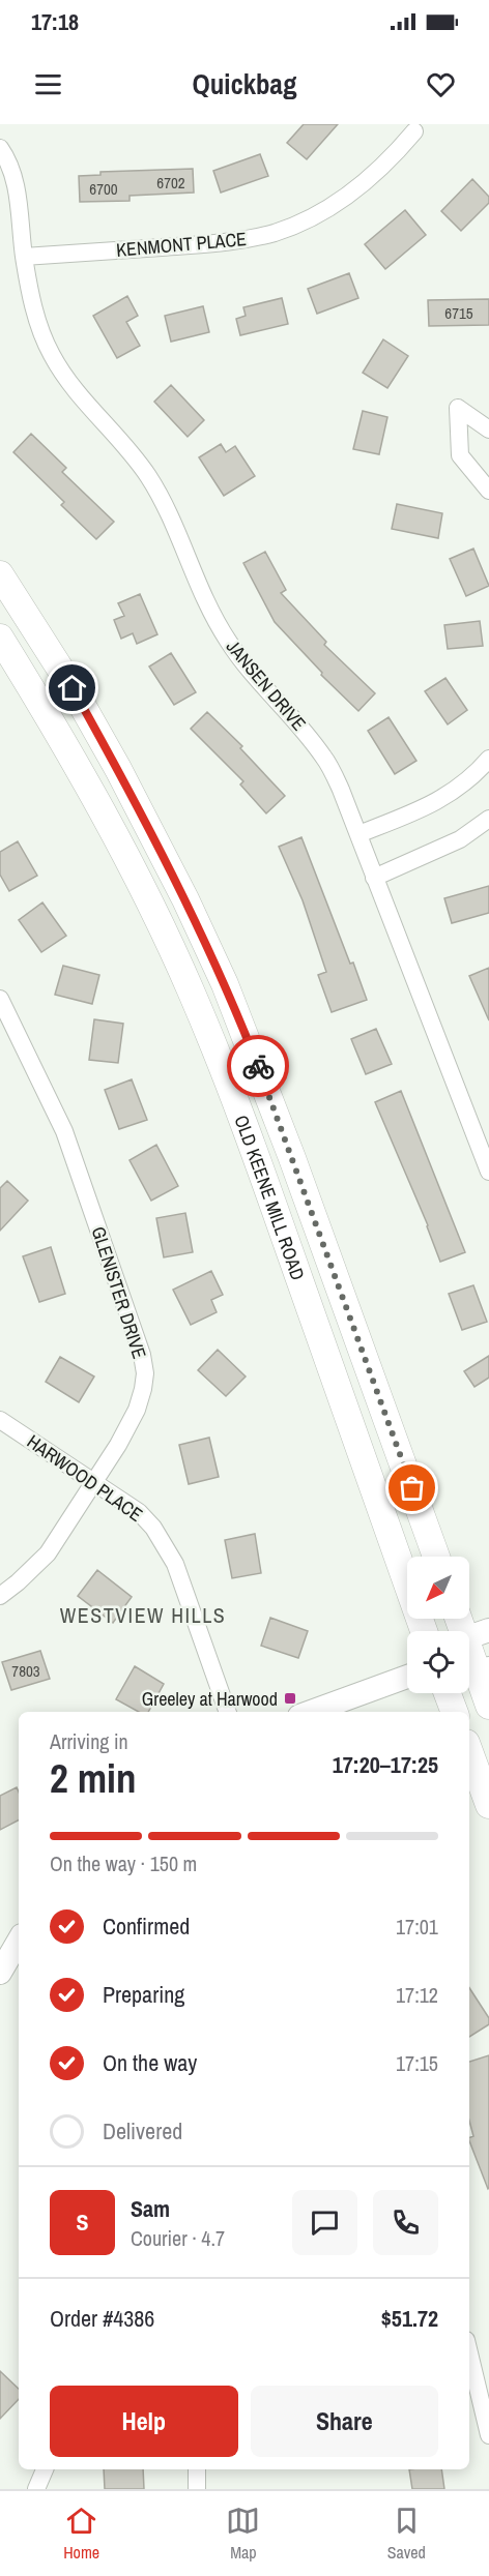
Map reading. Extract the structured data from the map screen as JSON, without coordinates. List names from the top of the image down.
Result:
{
  "streets": {
    "main road": ["OLD KEENE MILL ROAD"],
    "street": [
      "KENMONT PLACE",
      "JANSEN DRIVE",
      "GLENISTER DRIVE",
      "HARWOOD PLACE"
    ]
  },
  "crossings": [
    ["KENMONT PLACE", "JANSEN DRIVE"],
    ["GLENISTER DRIVE", "HARWOOD PLACE"]
  ],
  "districts": ["WESTVIEW HILLS"],
  "places": {
    "transit": ["Greeley at Harwood"]
  },
  "house_numbers": [
    "6702",
    "6700",
    "6715",
    "7803"
  ],
  "north": "bottom left",
  "page": {
    "status": "17:18",
    "header": "Quickbag",
    "heading": ["2 min", "Arriving in", "17:20–17:25"],
    "panel": [
      "Sam",
      "Courier · 4.7",
      "Order #4386",
      "$51.72"
    ],
    "bar": "On the way · 150 m",
    "list": [
      ["Confirmed", "17:01"],
      ["Preparing", "17:12"],
      ["On the way", "17:15"],
      "Delivered"
    ],
    "round": "S",
    "buttons": ["Help", "Share"],
    "tabs": ["Home", "Map", "Saved"]
  }
}
